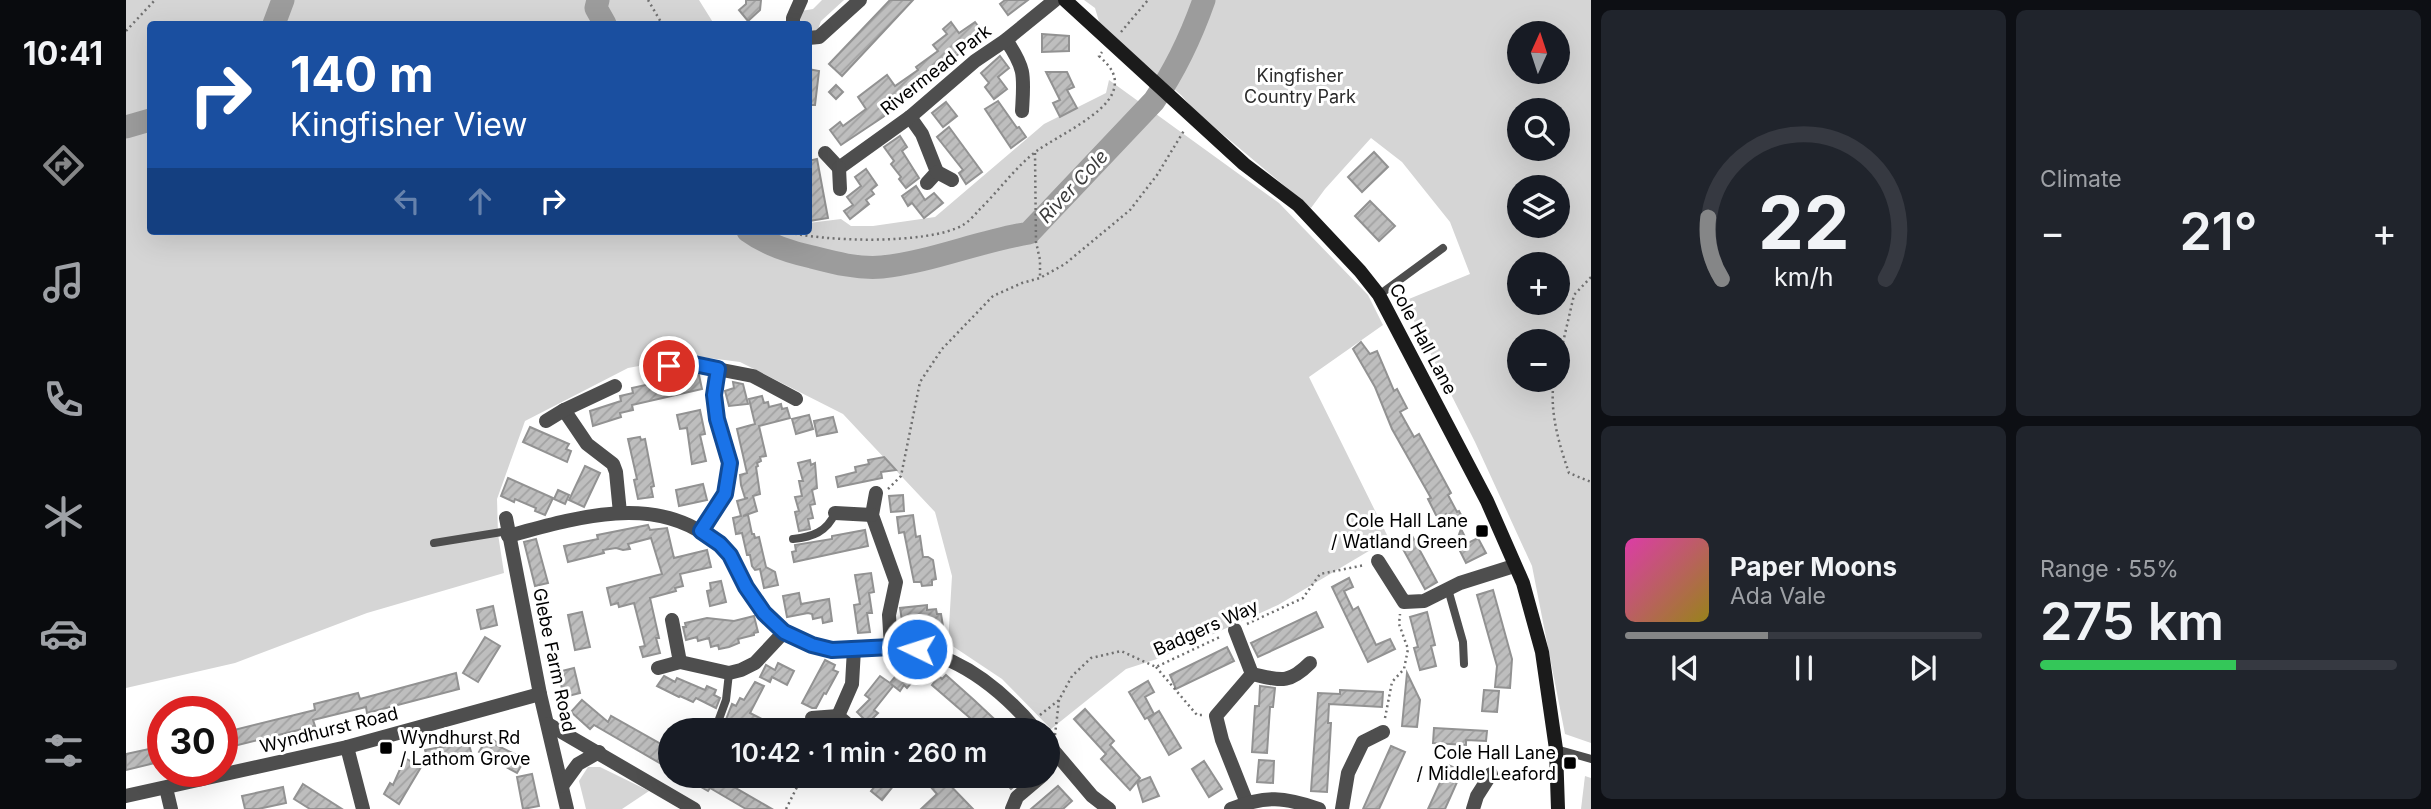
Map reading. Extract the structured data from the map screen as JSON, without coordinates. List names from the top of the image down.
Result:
{
  "streets": {
    "street": [
      "Rivermead Park",
      "Cole Hall Lane",
      "Glebe Farm Road",
      "Wyndhurst Road"
    ],
    "path": ["Badgers Way"]
  },
  "crossings": [
    ["Glebe Farm Road", "Wyndhurst Road"]
  ],
  "water": ["River Cole"],
  "parks": ["Kingfisher Country Park"],
  "places": {
    "transit": ["Cole Hall Lane / Watland Green", "Wyndhurst Rd / Lathom Grove", "Cole Hall Lane / Middle Leaford"]
  },
  "north": "top",
  "page": {
    "tabs": "10:41",
    "tile": [
      "Climate",
      ["Range · 55%", "275 km"]
    ],
    "map_buttons": ["+", "−"],
    "turn": ["140 m", "Kingfisher View"],
    "heat": ["−", "21°", "+"],
    "song": ["Paper Moons", "Ada Vale"],
    "limit": "30",
    "trip": "10:42 · 1 min · 260 m",
    "gauge": ["22", "km/h"]
  }
}
